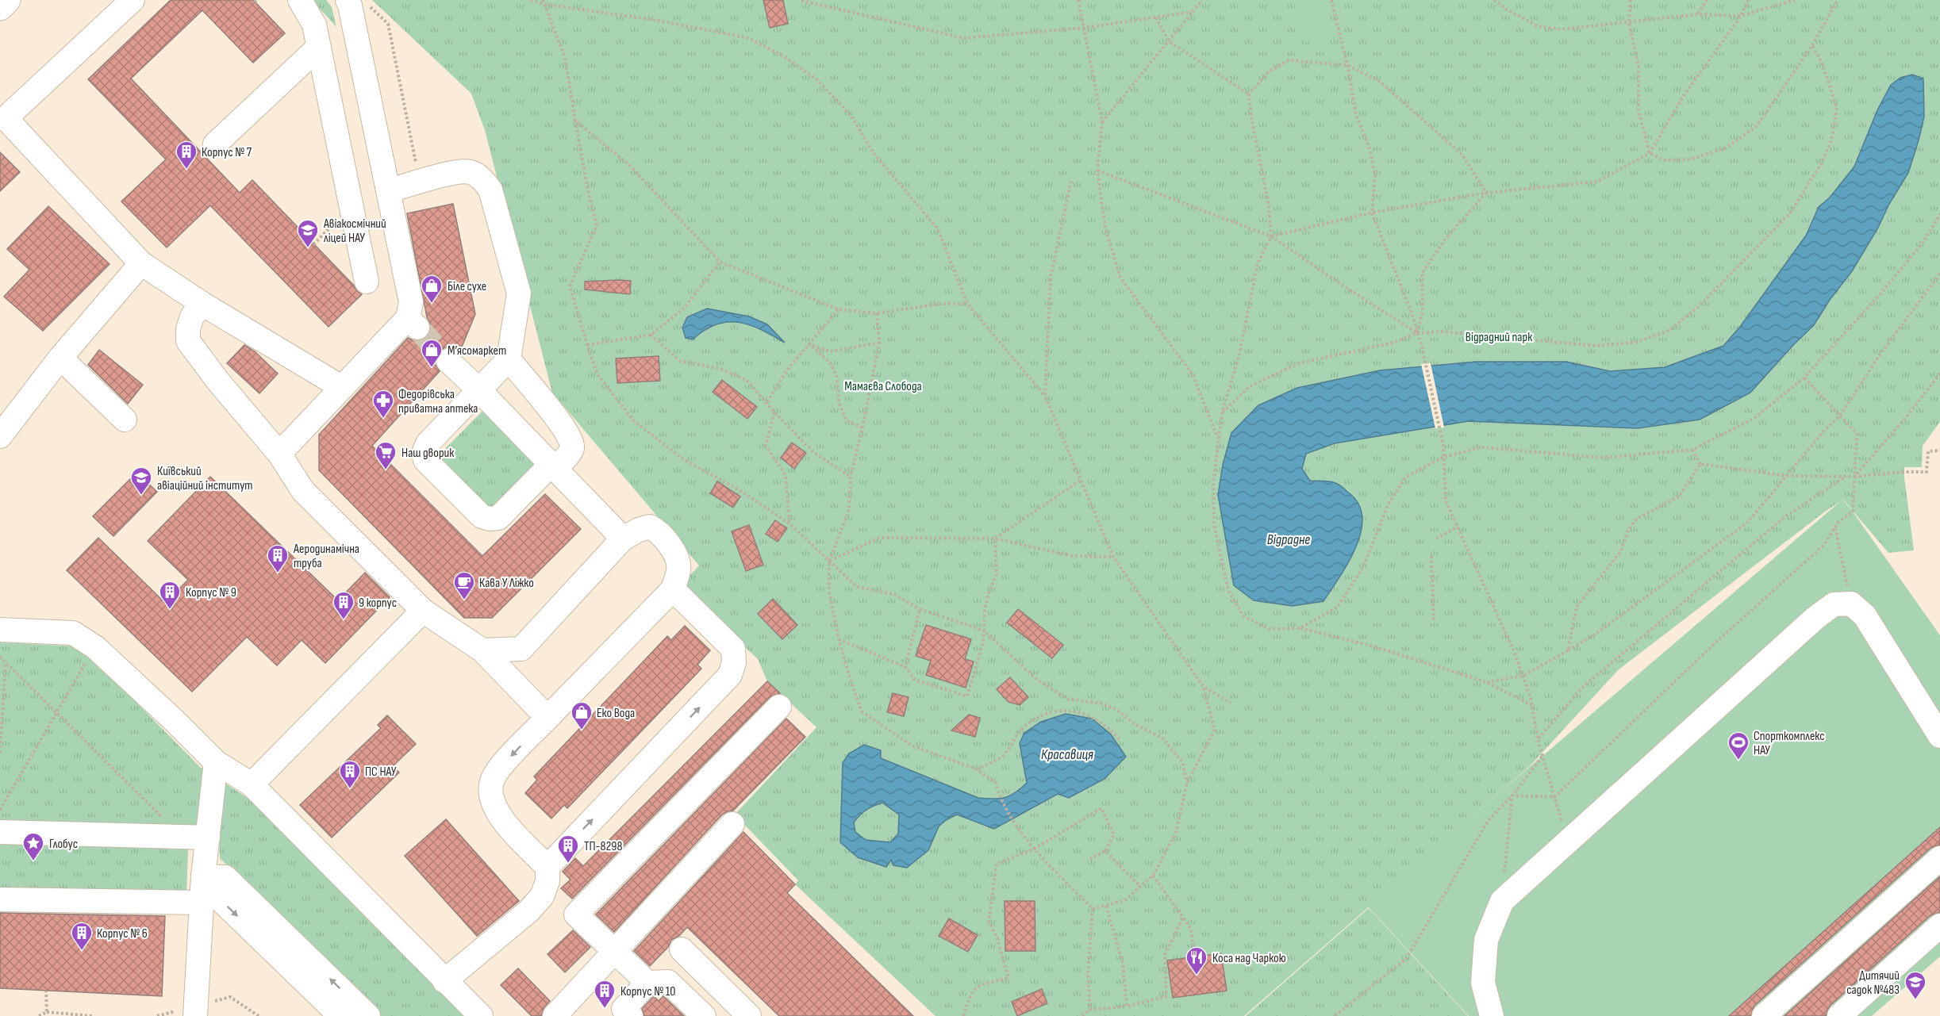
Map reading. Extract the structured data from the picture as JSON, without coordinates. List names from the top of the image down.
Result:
{
  "water": ["Відрадне", "Красавиця"],
  "parks": ["Відрадний парк", "Мамаєва Слобода"],
  "places": {
    "building": [
      "Корпус № 7",
      "Аеродинамічна труба",
      "Корпус № 9",
      "9 корпус",
      "ПС НАУ",
      "ТП-8298",
      "Корпус № 6",
      "Корпус № 10"
    ],
    "school or university": ["Авіакосмічний ліцей НАУ", "Київський авіаційний інститут", "Дитячий садок №483"],
    "shop": ["Біле сухе", "М’ясомаркет", "Еко Вода"],
    "pharmacy": ["Федорівська приватна аптека"],
    "supermarket": ["Наш дворик"],
    "cafe": ["Кава У Ліжко"],
    "sports": ["Спорткомплекс НАУ"],
    "place": ["Глобус"],
    "restaurant": ["Коса над Чаркою"]
  }
}
